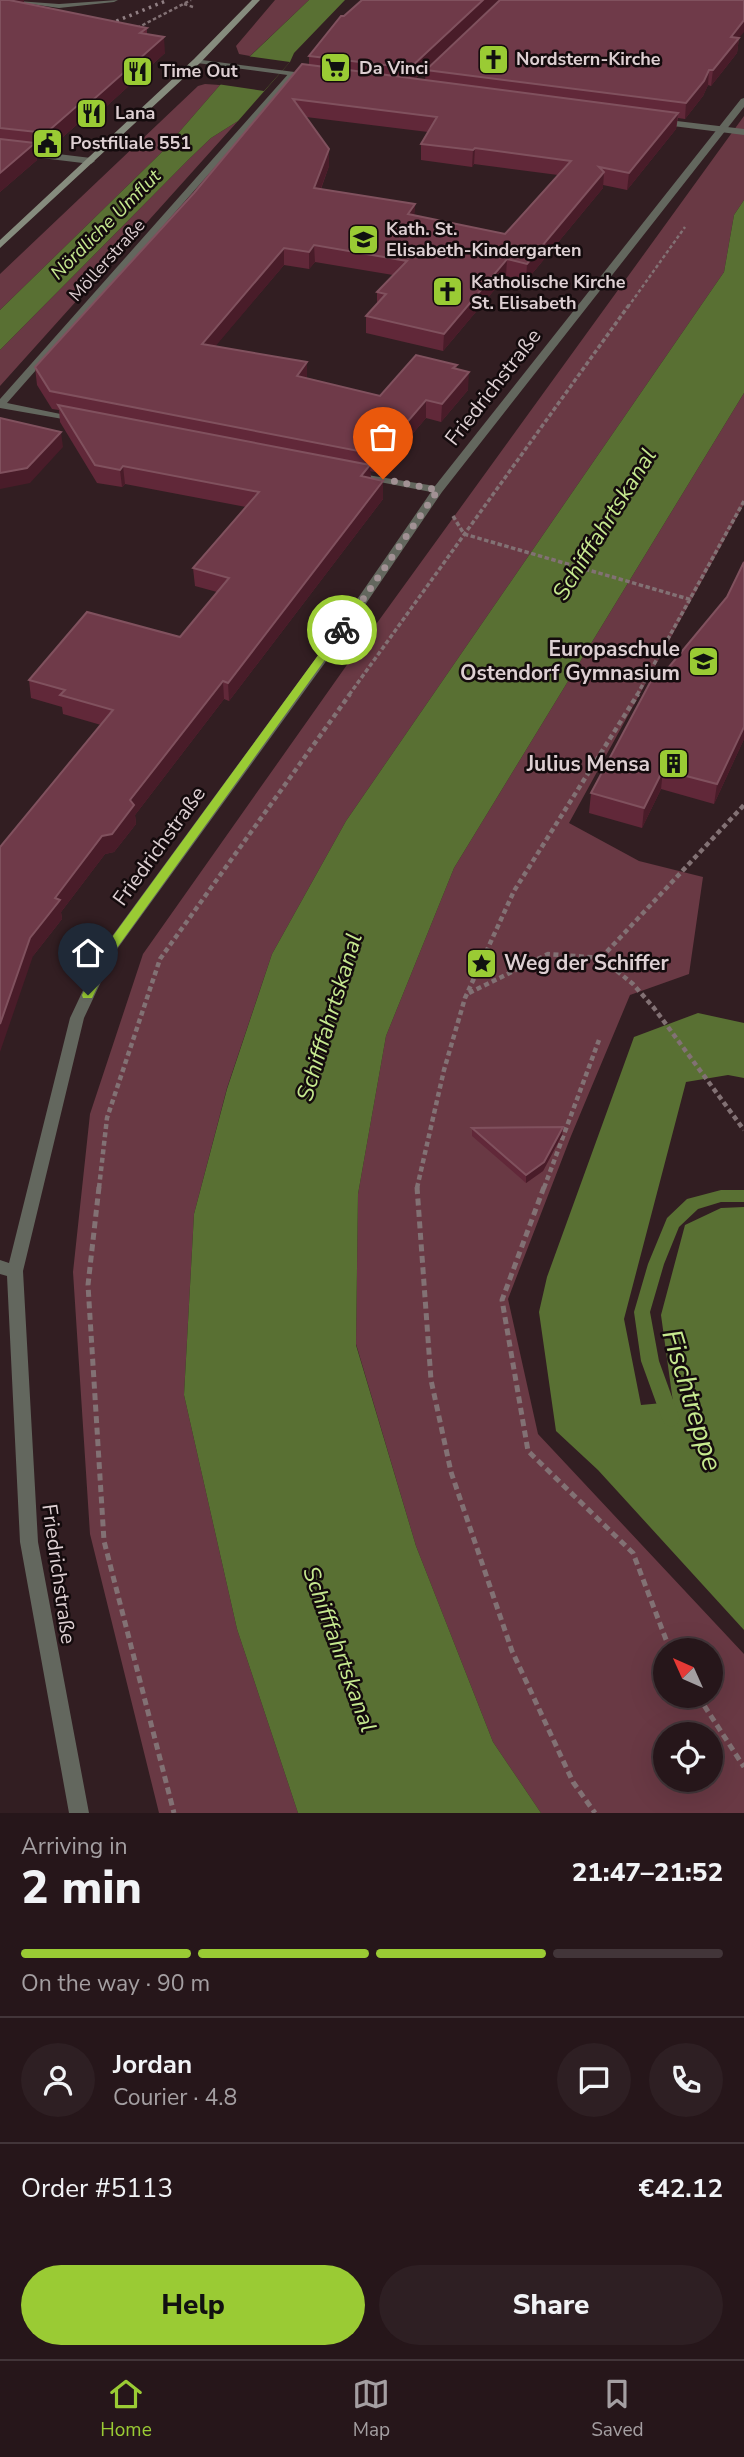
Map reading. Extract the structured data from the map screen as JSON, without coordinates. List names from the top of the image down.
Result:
{
  "streets": {
    "street": ["Möllerstraße", "Friedrichstraße"]
  },
  "water": ["Nördliche Umflut", "Schifffahrtskanal", "Fischtreppe"],
  "places": {
    "church": ["Nordstern-Kirche", "Katholische Kirche St. Elisabeth"],
    "supermarket": ["Da Vinci"],
    "restaurant": ["Time Out", "Lana"],
    "public building": ["Postfiliale 551"],
    "school or university": ["Kath. St. Elisabeth-Kindergarten", "Europaschule Ostendorf Gymnasium"],
    "building": ["Julius Mensa"],
    "place": ["Weg der Schiffer"]
  },
  "north": "top left",
  "page": {
    "heading": ["2 min", "Arriving in", "21:47–21:52"],
    "panel": [
      "Jordan",
      "Courier · 4.8",
      "Order #5113",
      "€42.12"
    ],
    "bar": "On the way · 90 m",
    "buttons": ["Help", "Share"],
    "tabs": ["Home", "Map", "Saved"]
  }
}
